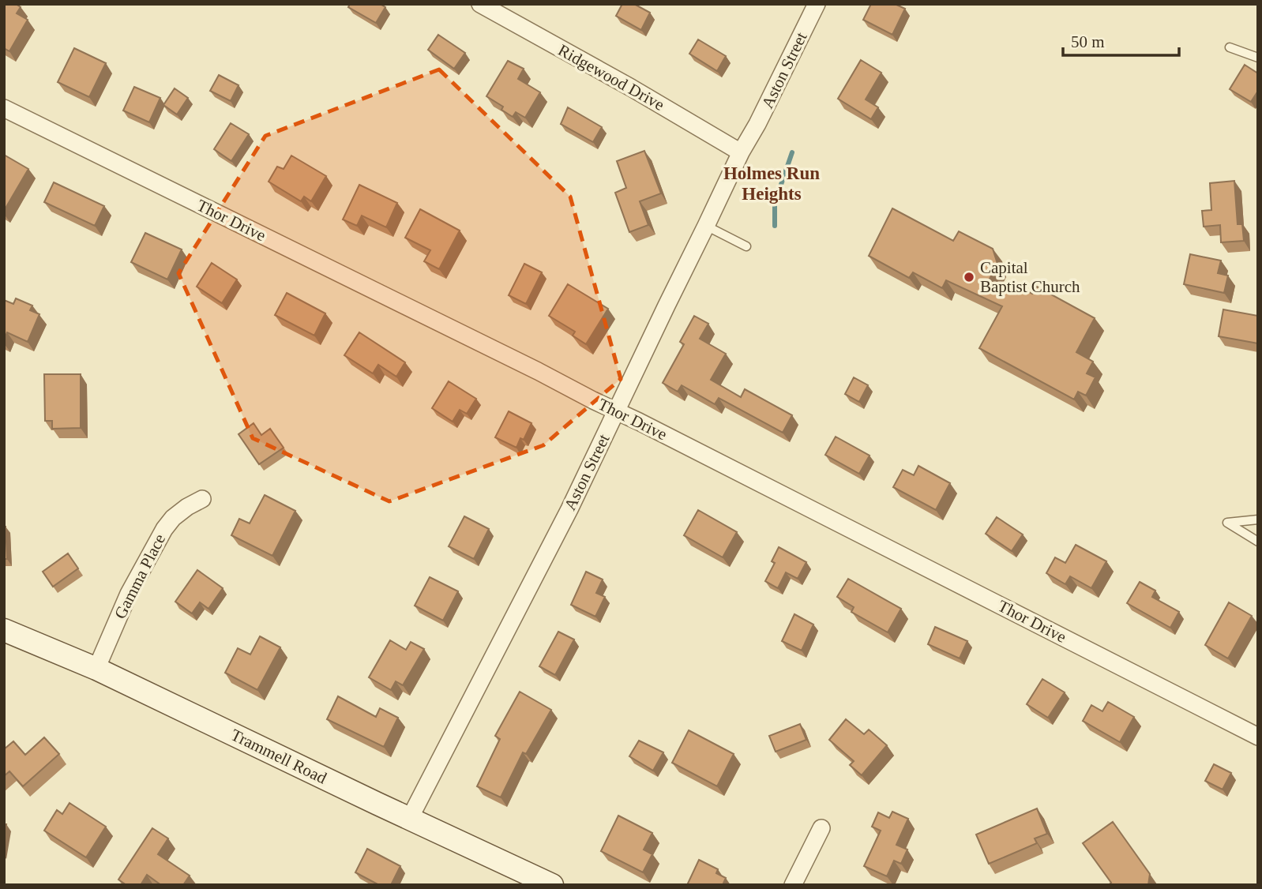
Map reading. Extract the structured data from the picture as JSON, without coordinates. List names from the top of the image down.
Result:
{
  "streets": {
    "street": [
      "Aston Street",
      "Ridgewood Drive",
      "Thor Drive",
      "Gamma Place",
      "Trammell Road"
    ]
  },
  "crossings": [
    ["Aston Street", "Ridgewood Drive"],
    ["Aston Street", "Thor Drive"],
    ["Aston Street", "Trammell Road"],
    ["Gamma Place", "Trammell Road"]
  ],
  "districts": ["Holmes Run Heights"],
  "places": ["Capital Baptist Church"],
  "scale_bar": "50 m"
}
